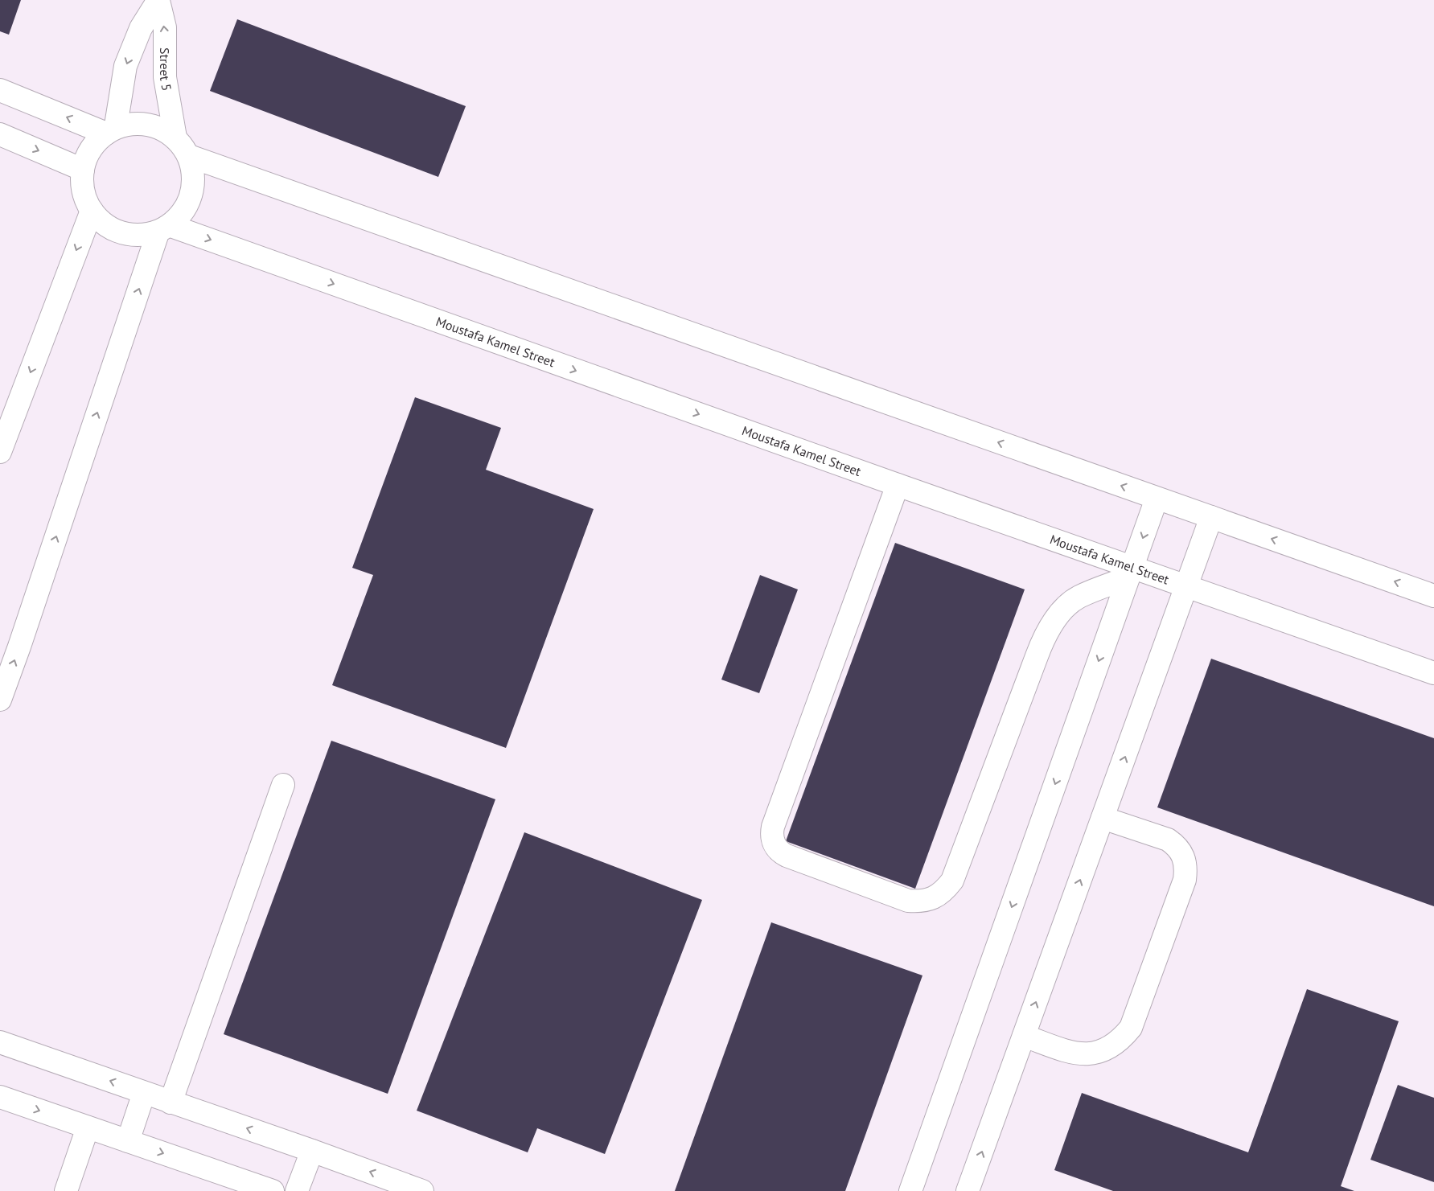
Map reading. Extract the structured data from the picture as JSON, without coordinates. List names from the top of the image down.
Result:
{
  "streets": {
    "street": ["Street 5", "Moustafa Kamel Street"]
  },
  "crossings": [
    ["Street 5", "Moustafa Kamel Street"]
  ]
}
